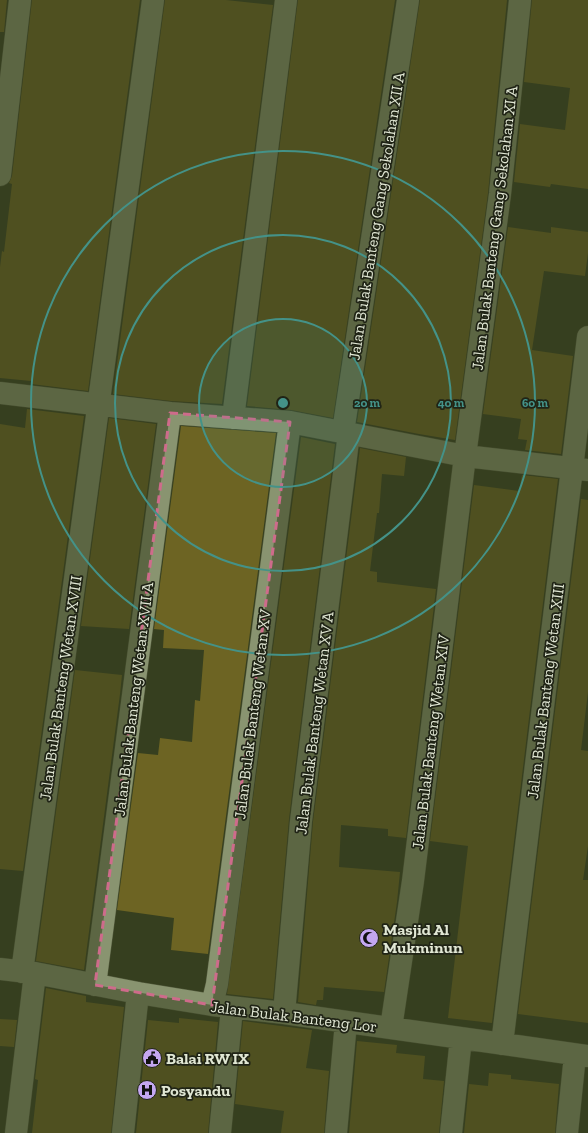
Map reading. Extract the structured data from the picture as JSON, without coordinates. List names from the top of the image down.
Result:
{
  "streets": {
    "street": [
      "Jalan Bulak Banteng Gang Sekolahan XII A",
      "Jalan Bulak Banteng Gang Sekolahan XI A",
      "Jalan Bulak Banteng Wetan XVIII",
      "Jalan Bulak Banteng Wetan XIII",
      "Jalan Bulak Banteng Wetan XVII A",
      "Jalan Bulak Banteng Wetan XV",
      "Jalan Bulak Banteng Wetan XV A",
      "Jalan Bulak Banteng Wetan XIV",
      "Jalan Bulak Banteng Lor"
    ]
  },
  "crossings": [
    ["Jalan Bulak Banteng Gang Sekolahan XII A", "Jalan Bulak Banteng Wetan XV A"],
    ["Jalan Bulak Banteng Gang Sekolahan XI A", "Jalan Bulak Banteng Wetan XIV"],
    ["Jalan Bulak Banteng Wetan XVIII", "Jalan Bulak Banteng Lor"],
    ["Jalan Bulak Banteng Wetan XIII", "Jalan Bulak Banteng Lor"],
    ["Jalan Bulak Banteng Wetan XVII A", "Jalan Bulak Banteng Lor"],
    ["Jalan Bulak Banteng Wetan XV", "Jalan Bulak Banteng Lor"],
    ["Jalan Bulak Banteng Wetan XV A", "Jalan Bulak Banteng Lor"],
    ["Jalan Bulak Banteng Wetan XIV", "Jalan Bulak Banteng Lor"]
  ],
  "places": {
    "mosque": ["Masjid Al Mukminun"],
    "public building": ["Balai RW IX"],
    "hospital": ["Posyandu"]
  },
  "rings": ["20 m", "40 m", "60 m"]
}
